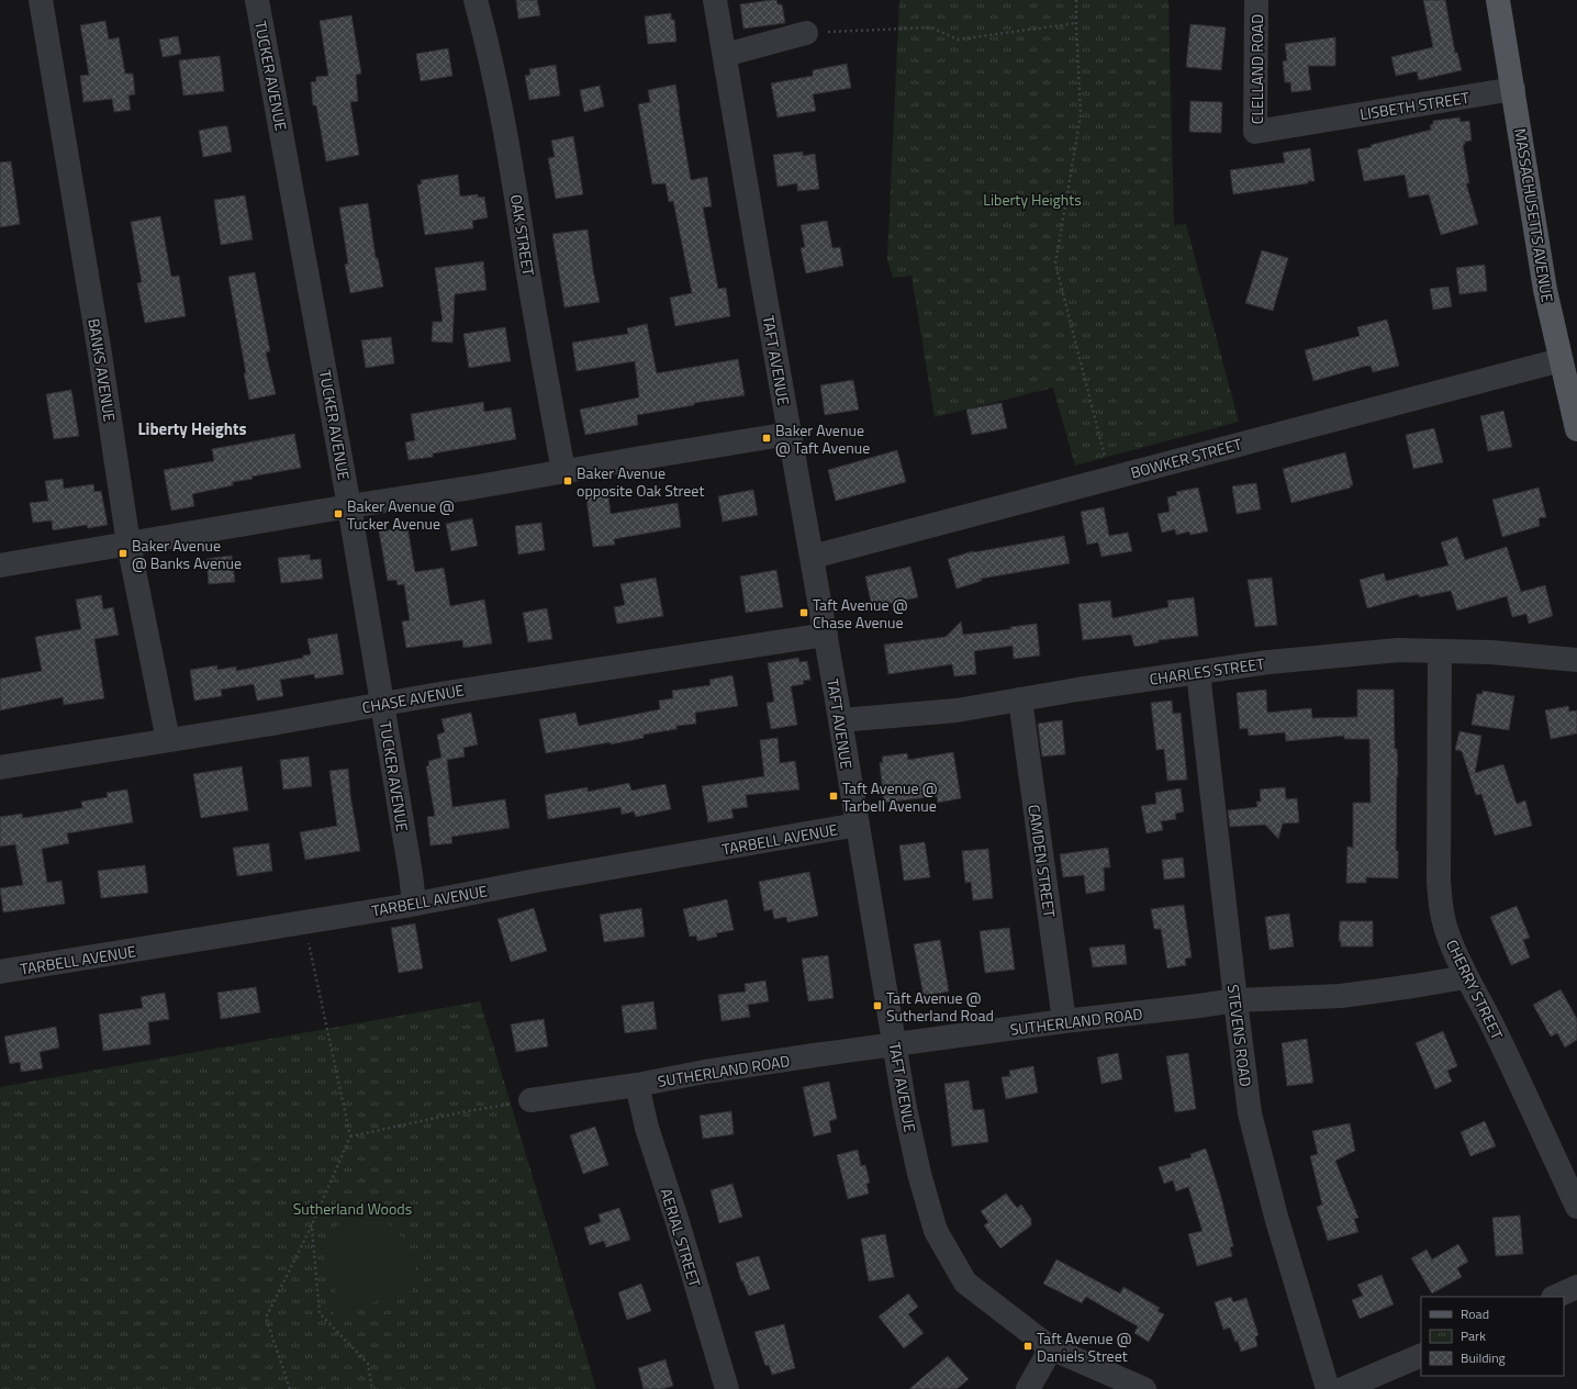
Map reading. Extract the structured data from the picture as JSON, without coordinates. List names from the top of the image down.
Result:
{
  "streets": {
    "main road": ["MASSACHUSETTS AVENUE"],
    "street": [
      "CLELLAND ROAD",
      "TUCKER AVENUE",
      "LISBETH STREET",
      "OAK STREET",
      "TAFT AVENUE",
      "BANKS AVENUE",
      "BOWKER STREET",
      "CHARLES STREET",
      "CHASE AVENUE",
      "TARBELL AVENUE",
      "CAMDEN STREET",
      "CHERRY STREET",
      "SUTHERLAND ROAD",
      "STEVENS ROAD",
      "AERIAL STREET"
    ]
  },
  "crossings": [
    ["CLELLAND ROAD", "LISBETH STREET"],
    ["TUCKER AVENUE", "CHASE AVENUE"],
    ["TUCKER AVENUE", "TARBELL AVENUE"],
    ["LISBETH STREET", "MASSACHUSETTS AVENUE"],
    ["MASSACHUSETTS AVENUE", "BOWKER STREET"],
    ["TAFT AVENUE", "BOWKER STREET"],
    ["TAFT AVENUE", "CHARLES STREET"],
    ["TAFT AVENUE", "CHASE AVENUE"],
    ["TAFT AVENUE", "TARBELL AVENUE"],
    ["TAFT AVENUE", "SUTHERLAND ROAD"],
    ["BANKS AVENUE", "CHASE AVENUE"],
    ["CHARLES STREET", "CAMDEN STREET"],
    ["CHARLES STREET", "CHERRY STREET"],
    ["CHARLES STREET", "STEVENS ROAD"],
    ["CAMDEN STREET", "SUTHERLAND ROAD"],
    ["CHERRY STREET", "SUTHERLAND ROAD"],
    ["SUTHERLAND ROAD", "STEVENS ROAD"],
    ["SUTHERLAND ROAD", "AERIAL STREET"]
  ],
  "districts": ["Liberty Heights"],
  "parks": ["Liberty Heights", "Sutherland Woods"],
  "places": {
    "transit": [
      "Baker Avenue @ Taft Avenue",
      "Baker Avenue opposite Oak Street",
      "Baker Avenue @ Tucker Avenue",
      "Baker Avenue @ Banks Avenue",
      "Taft Avenue @ Chase Avenue",
      "Taft Avenue @ Tarbell Avenue",
      "Taft Avenue @ Sutherland Road",
      "Taft Avenue @ Daniels Street"
    ]
  },
  "legend": ["Road", "Park", "Building"]
}
